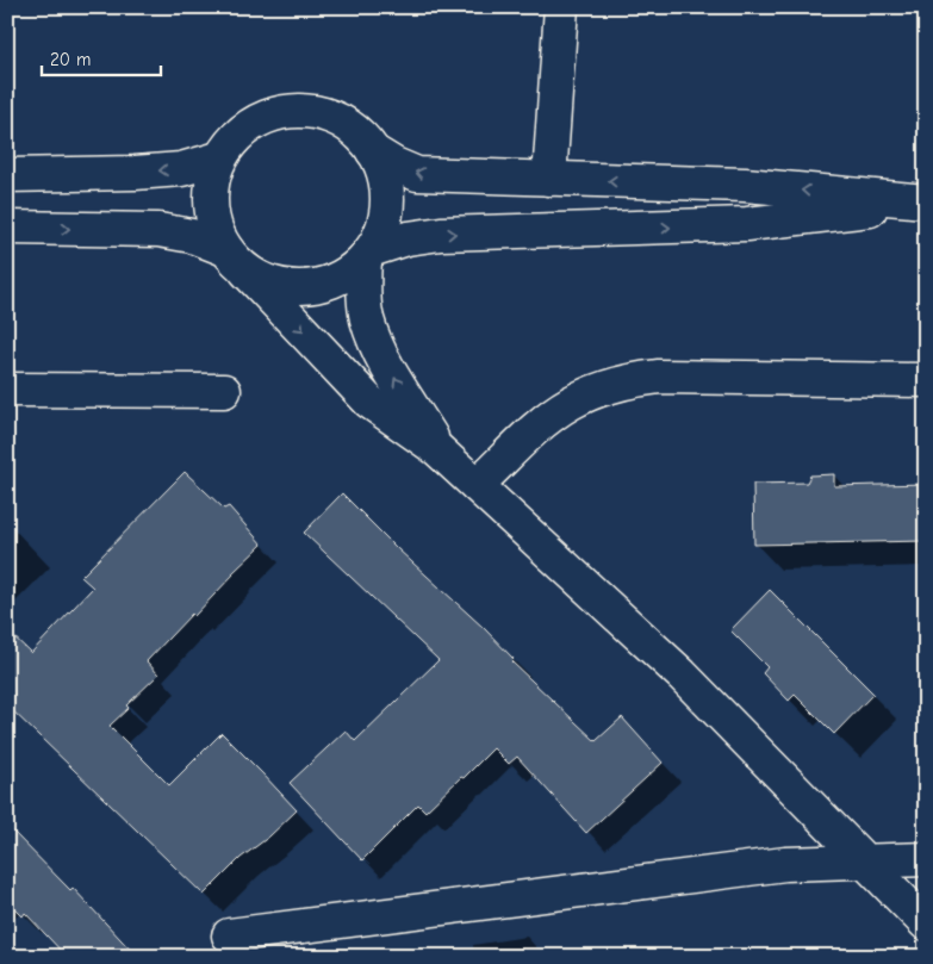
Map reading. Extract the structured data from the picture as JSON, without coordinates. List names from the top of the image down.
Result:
{
  "scale_bar": "20 m"
}
